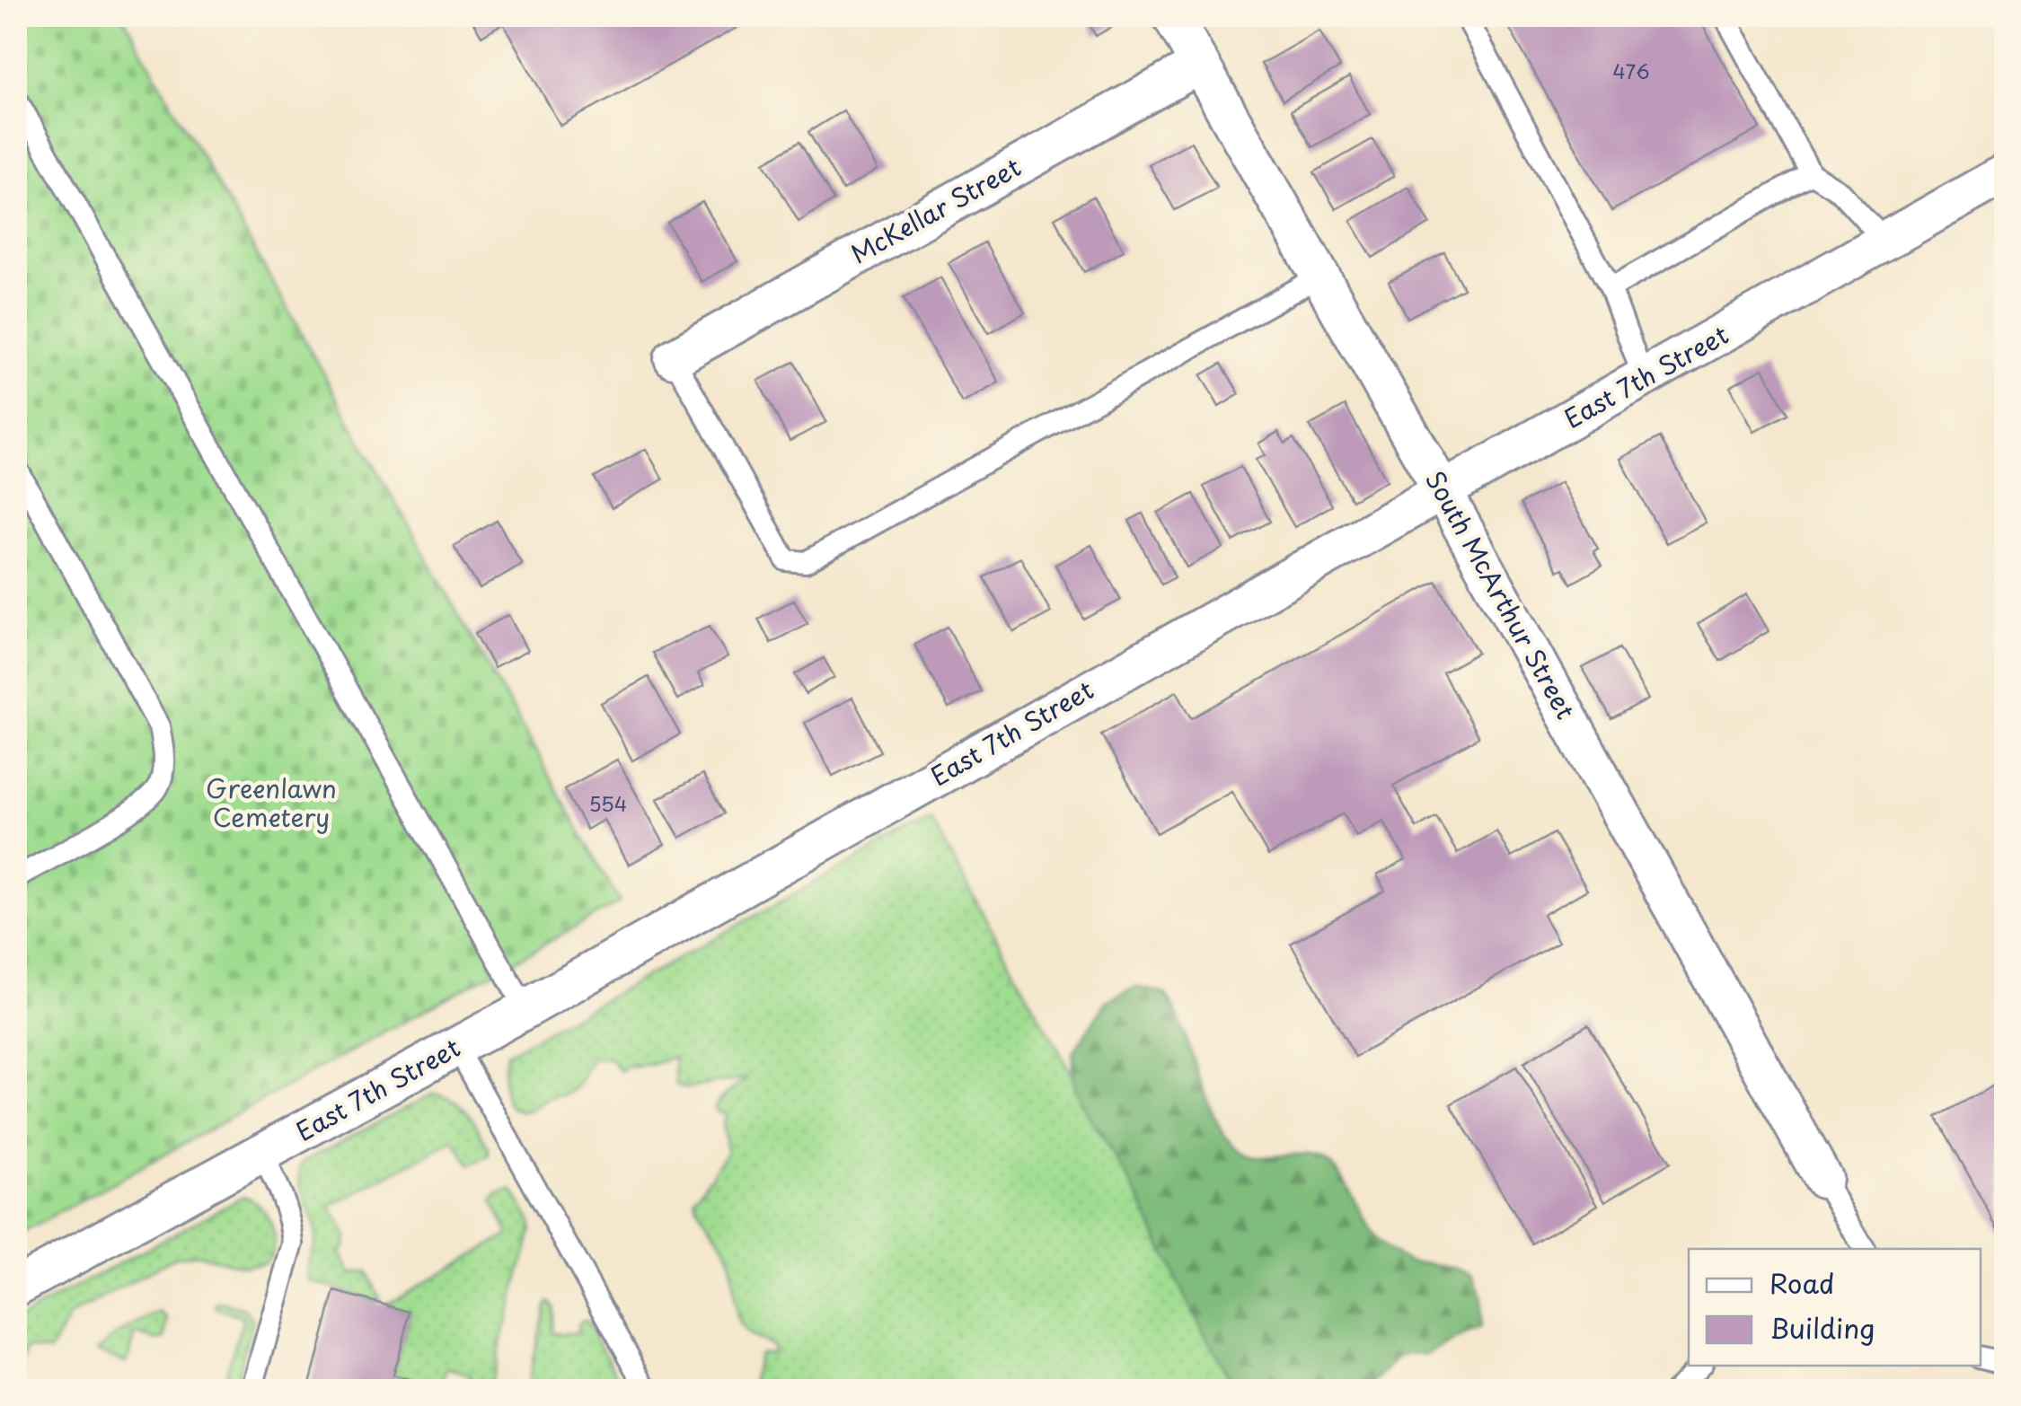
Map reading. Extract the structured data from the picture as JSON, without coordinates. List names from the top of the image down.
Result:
{
  "streets": {
    "street": ["McKellar Street", "East 7th Street", "South McArthur Street"]
  },
  "crossings": [
    ["McKellar Street", "South McArthur Street"],
    ["East 7th Street", "South McArthur Street"]
  ],
  "parks": ["Greenlawn Cemetery"],
  "house_numbers": ["476", "554"],
  "legend": ["Road", "Building"]
}
